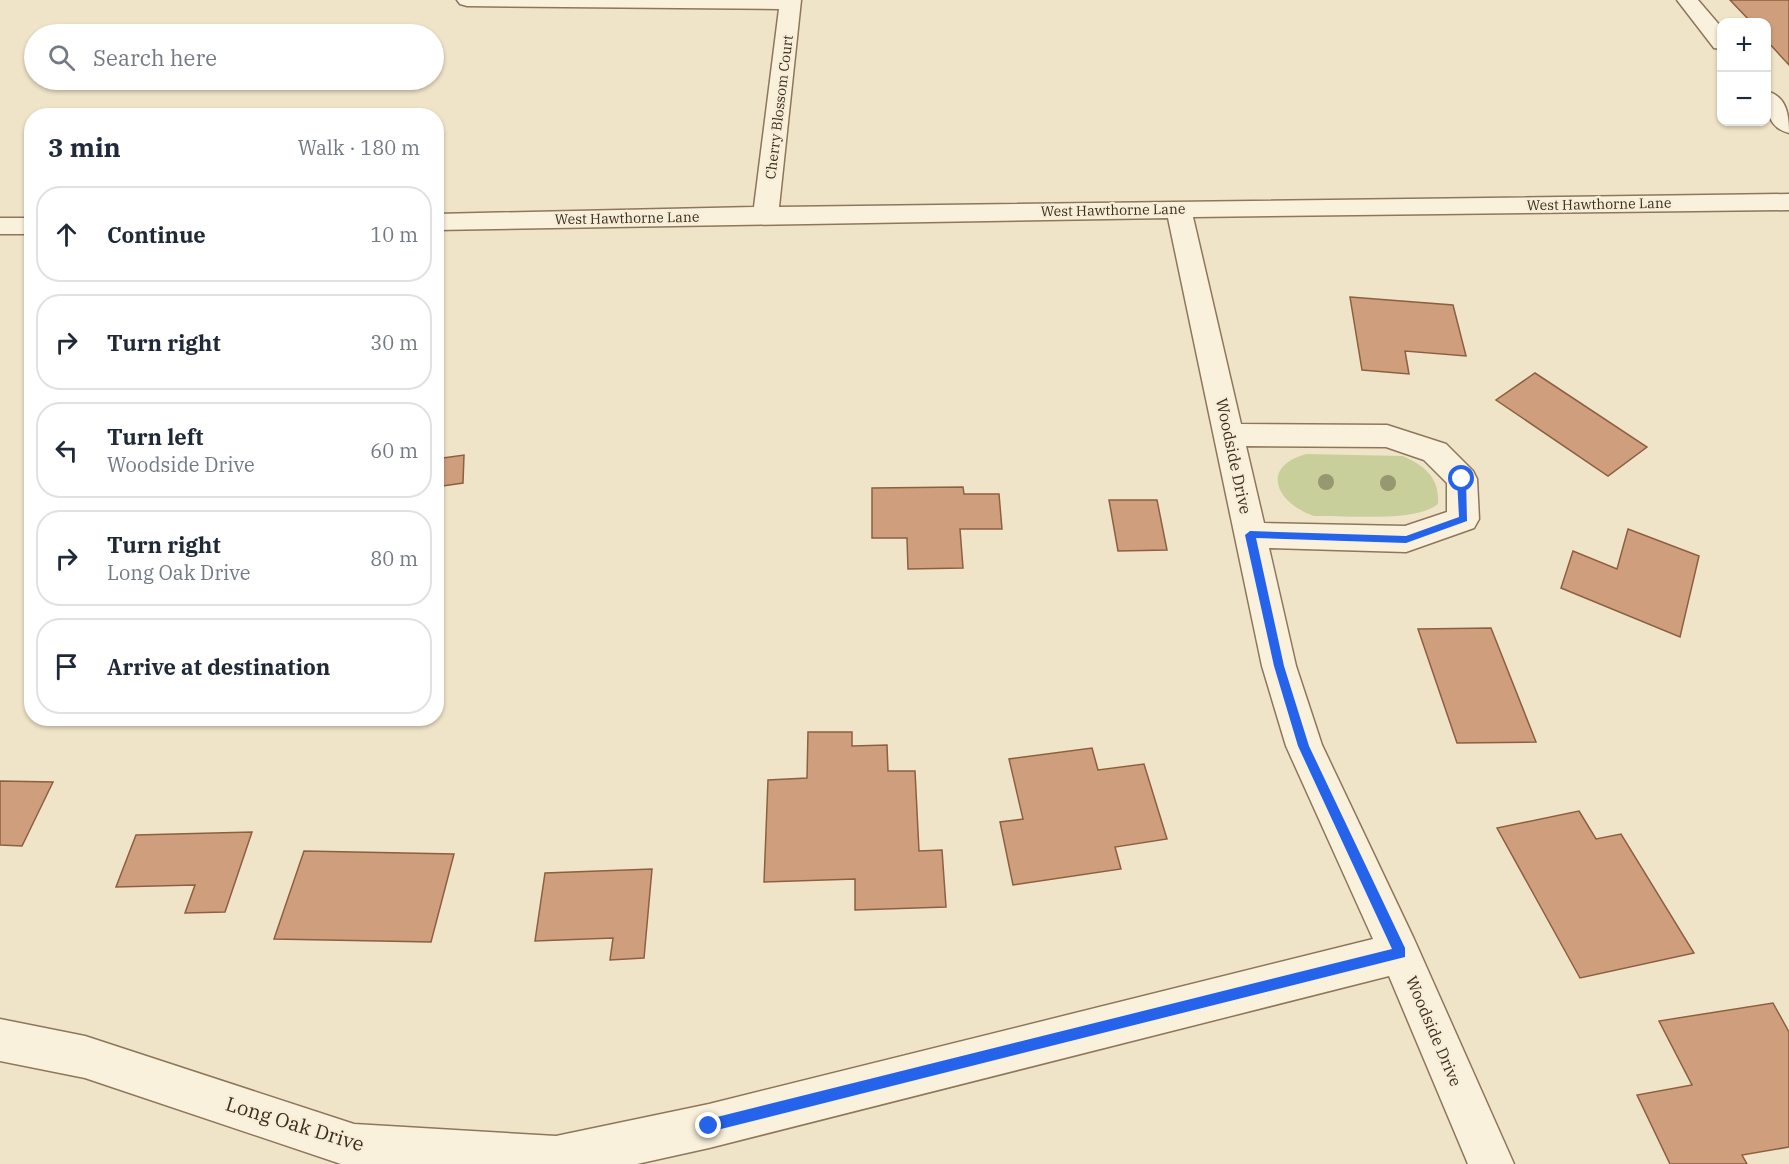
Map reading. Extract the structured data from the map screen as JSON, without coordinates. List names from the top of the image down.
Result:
{
  "streets": {
    "street": [
      "Cherry Blossom Court",
      "West Hawthorne Lane",
      "Woodside Drive",
      "Long Oak Drive"
    ]
  },
  "crossings": [
    ["Cherry Blossom Court", "West Hawthorne Lane"],
    ["West Hawthorne Lane", "Woodside Drive"],
    ["Woodside Drive", "Long Oak Drive"]
  ],
  "page": {
    "map_buttons": ["+", "−"],
    "search": "Search here",
    "heading": ["3 min", "Walk · 180 m"],
    "list": [
      ["Continue", "10 m"],
      ["Turn right", "30 m"],
      ["Turn left", "Woodside Drive", "60 m"],
      ["Turn right", "Long Oak Drive", "80 m"],
      "Arrive at destination"
    ]
  }
}
